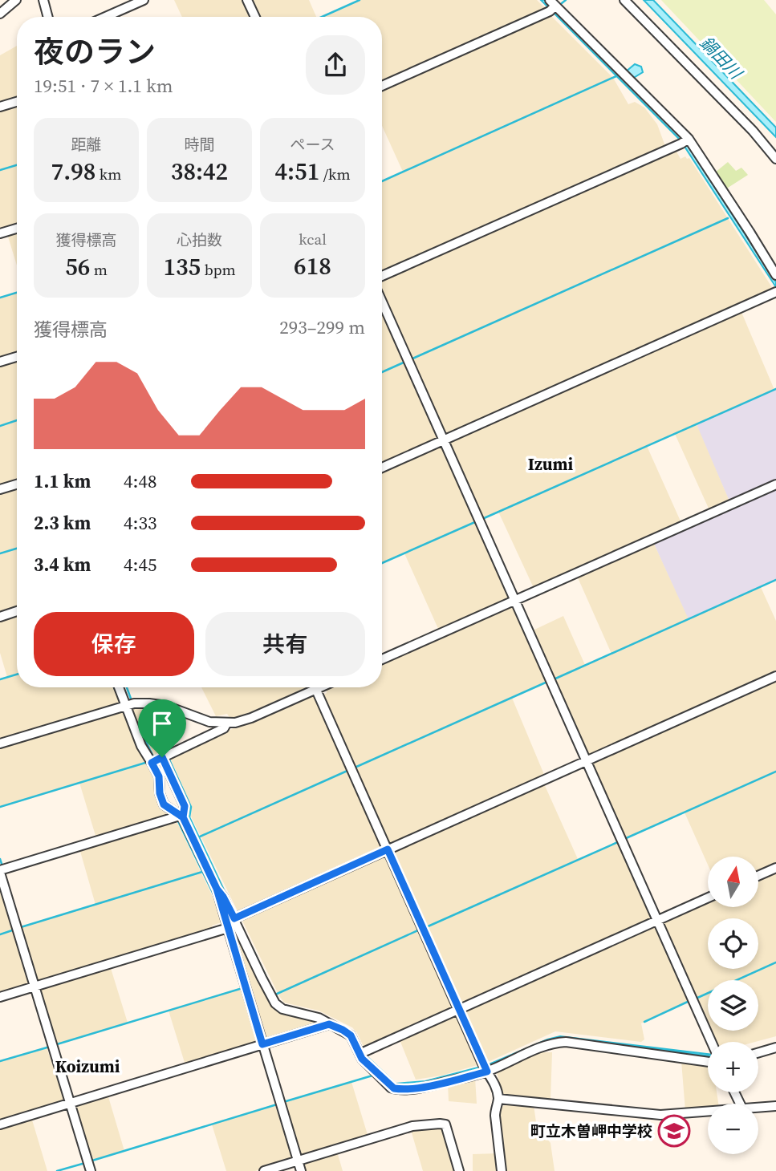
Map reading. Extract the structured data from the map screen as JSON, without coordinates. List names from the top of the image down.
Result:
{
  "districts": ["Izumi", "Koizumi"],
  "water": ["鍋田川"],
  "places": {
    "school or university": ["町立木曽岬中学校"]
  },
  "north": "top",
  "page": {
    "heading": ["夜のラン", "19:51 · 7 × 1.1 km"],
    "stats": [
      ["距離", "7.98 km"],
      ["時間", "38:42"],
      ["ペース", "4:51 /km"],
      ["獲得標高", "56 m"],
      ["心拍数", "135 bpm"],
      ["kcal", "618"]
    ],
    "chart": ["獲得標高", "293–299 m"],
    "list": [
      {
        "name": "1.1 km",
        "note": "4:48"
      },
      {
        "name": "2.3 km",
        "note": "4:33"
      },
      {
        "name": "3.4 km",
        "note": "4:45"
      }
    ],
    "buttons": ["保存", "共有"],
    "map_buttons": ["+", "−"]
  }
}
